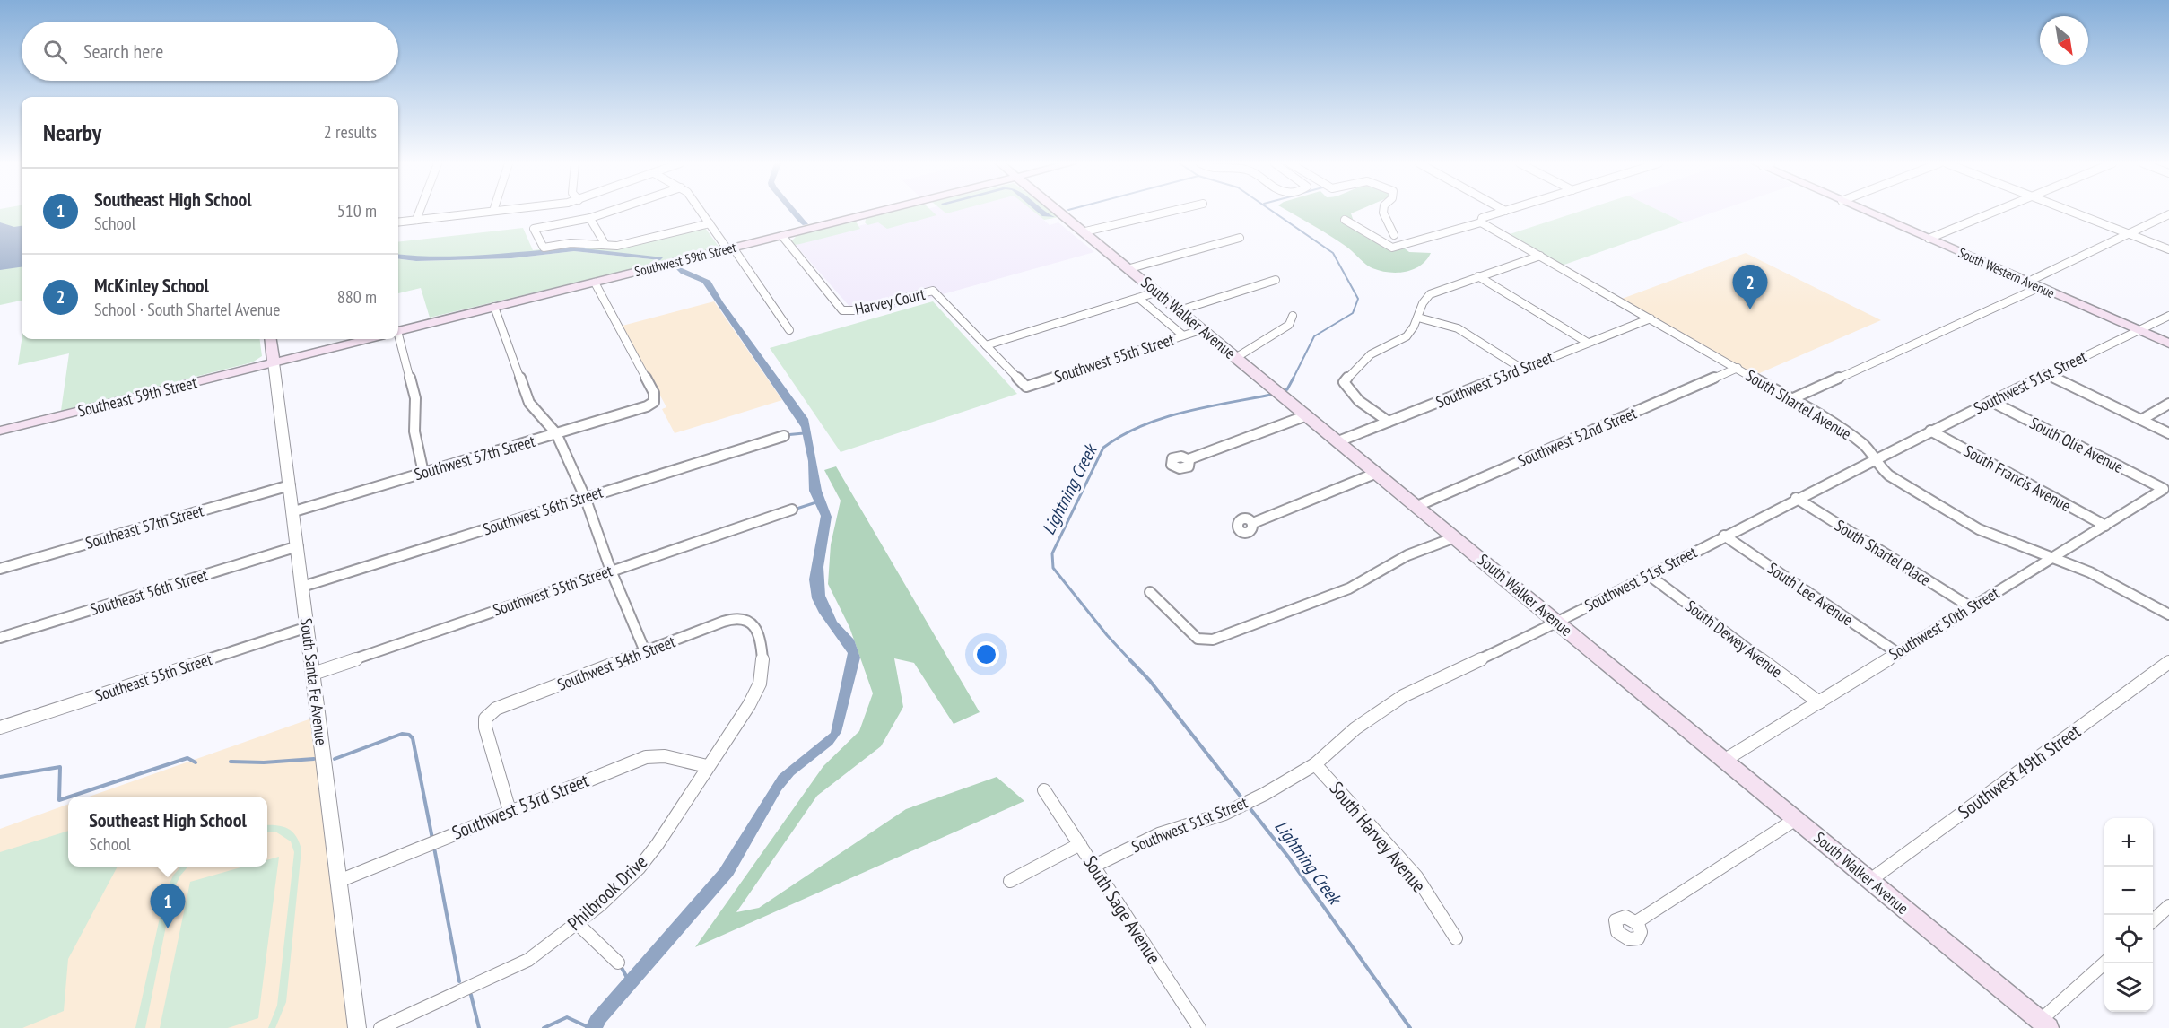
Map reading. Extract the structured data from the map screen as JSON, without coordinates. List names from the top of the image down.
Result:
{
  "streets": {
    "main road": [
      "Southwest 59th Street",
      "South Western Avenue",
      "South Walker Avenue",
      "Southeast 59th Street",
      "South Santa Fe Avenue"
    ],
    "street": [
      "Harvey Court",
      "Southwest 55th Street",
      "Southwest 53rd Street",
      "Southwest 51st Street",
      "South Shartel Avenue",
      "Southwest 52nd Street",
      "South Olie Avenue",
      "Southwest 57th Street",
      "South Francis Avenue",
      "Southwest 56th Street",
      "Southeast 57th Street",
      "South Shartel Place",
      "Southeast 56th Street",
      "South Lee Avenue",
      "Southwest 50th Street",
      "South Dewey Avenue",
      "Southwest 54th Street",
      "Southeast 55th Street",
      "Southwest 49th Street",
      "South Harvey Avenue",
      "Philbrook Drive",
      "South Sage Avenue"
    ]
  },
  "crossings": [
    ["Southwest 59th Street", "Harvey Court"],
    ["Southwest 59th Street", "Southwest 57th Street"],
    ["South Western Avenue", "Southwest 51st Street"],
    ["Harvey Court", "Southwest 55th Street"],
    ["South Walker Avenue", "Southwest 55th Street"],
    ["South Walker Avenue", "Southwest 53rd Street"],
    ["South Walker Avenue", "Southwest 51st Street"],
    ["South Walker Avenue", "Southwest 52nd Street"],
    ["South Walker Avenue", "Southwest 50th Street"],
    ["South Walker Avenue", "Southwest 49th Street"],
    ["Southwest 55th Street", "South Santa Fe Avenue"],
    ["Southwest 53rd Street", "South Shartel Avenue"],
    ["Southwest 53rd Street", "Southwest 54th Street"],
    ["Southwest 53rd Street", "South Santa Fe Avenue"],
    ["Southwest 53rd Street", "Philbrook Drive"],
    ["Southwest 51st Street", "South Shartel Avenue"],
    ["Southwest 51st Street", "South Olie Avenue"],
    ["Southwest 51st Street", "South Francis Avenue"],
    ["Southwest 51st Street", "South Shartel Place"],
    ["Southwest 51st Street", "South Lee Avenue"],
    ["Southwest 51st Street", "South Dewey Avenue"],
    ["Southwest 51st Street", "South Harvey Avenue"],
    ["Southwest 51st Street", "South Sage Avenue"],
    ["Southeast 59th Street", "South Santa Fe Avenue"],
    ["South Shartel Avenue", "Southwest 52nd Street"],
    ["South Shartel Avenue", "Southwest 50th Street"],
    ["South Olie Avenue", "Southwest 50th Street"],
    ["Southwest 57th Street", "South Santa Fe Avenue"],
    ["South Francis Avenue", "Southwest 50th Street"],
    ["Southwest 56th Street", "South Santa Fe Avenue"],
    ["Southeast 57th Street", "South Santa Fe Avenue"],
    ["South Shartel Place", "Southwest 50th Street"],
    ["Southeast 56th Street", "South Santa Fe Avenue"],
    ["South Lee Avenue", "Southwest 50th Street"],
    ["Southwest 50th Street", "South Dewey Avenue"],
    ["Southwest 54th Street", "Philbrook Drive"],
    ["Southeast 55th Street", "South Santa Fe Avenue"]
  ],
  "water": ["Lightning Creek"],
  "north": "bottom right",
  "page": {
    "search": "Search here",
    "heading": ["Nearby", "2 results"],
    "list": [
      {
        "mark": "1",
        "name": "Southeast High School",
        "note": "School",
        "value": "510 m"
      },
      {
        "mark": "2",
        "name": "McKinley School",
        "note": "School · South Shartel Avenue",
        "value": "880 m"
      }
    ],
    "pins": ["2", "1"],
    "popup": ["Southeast High School", "School"],
    "map_buttons": ["+", "−"]
  }
}
